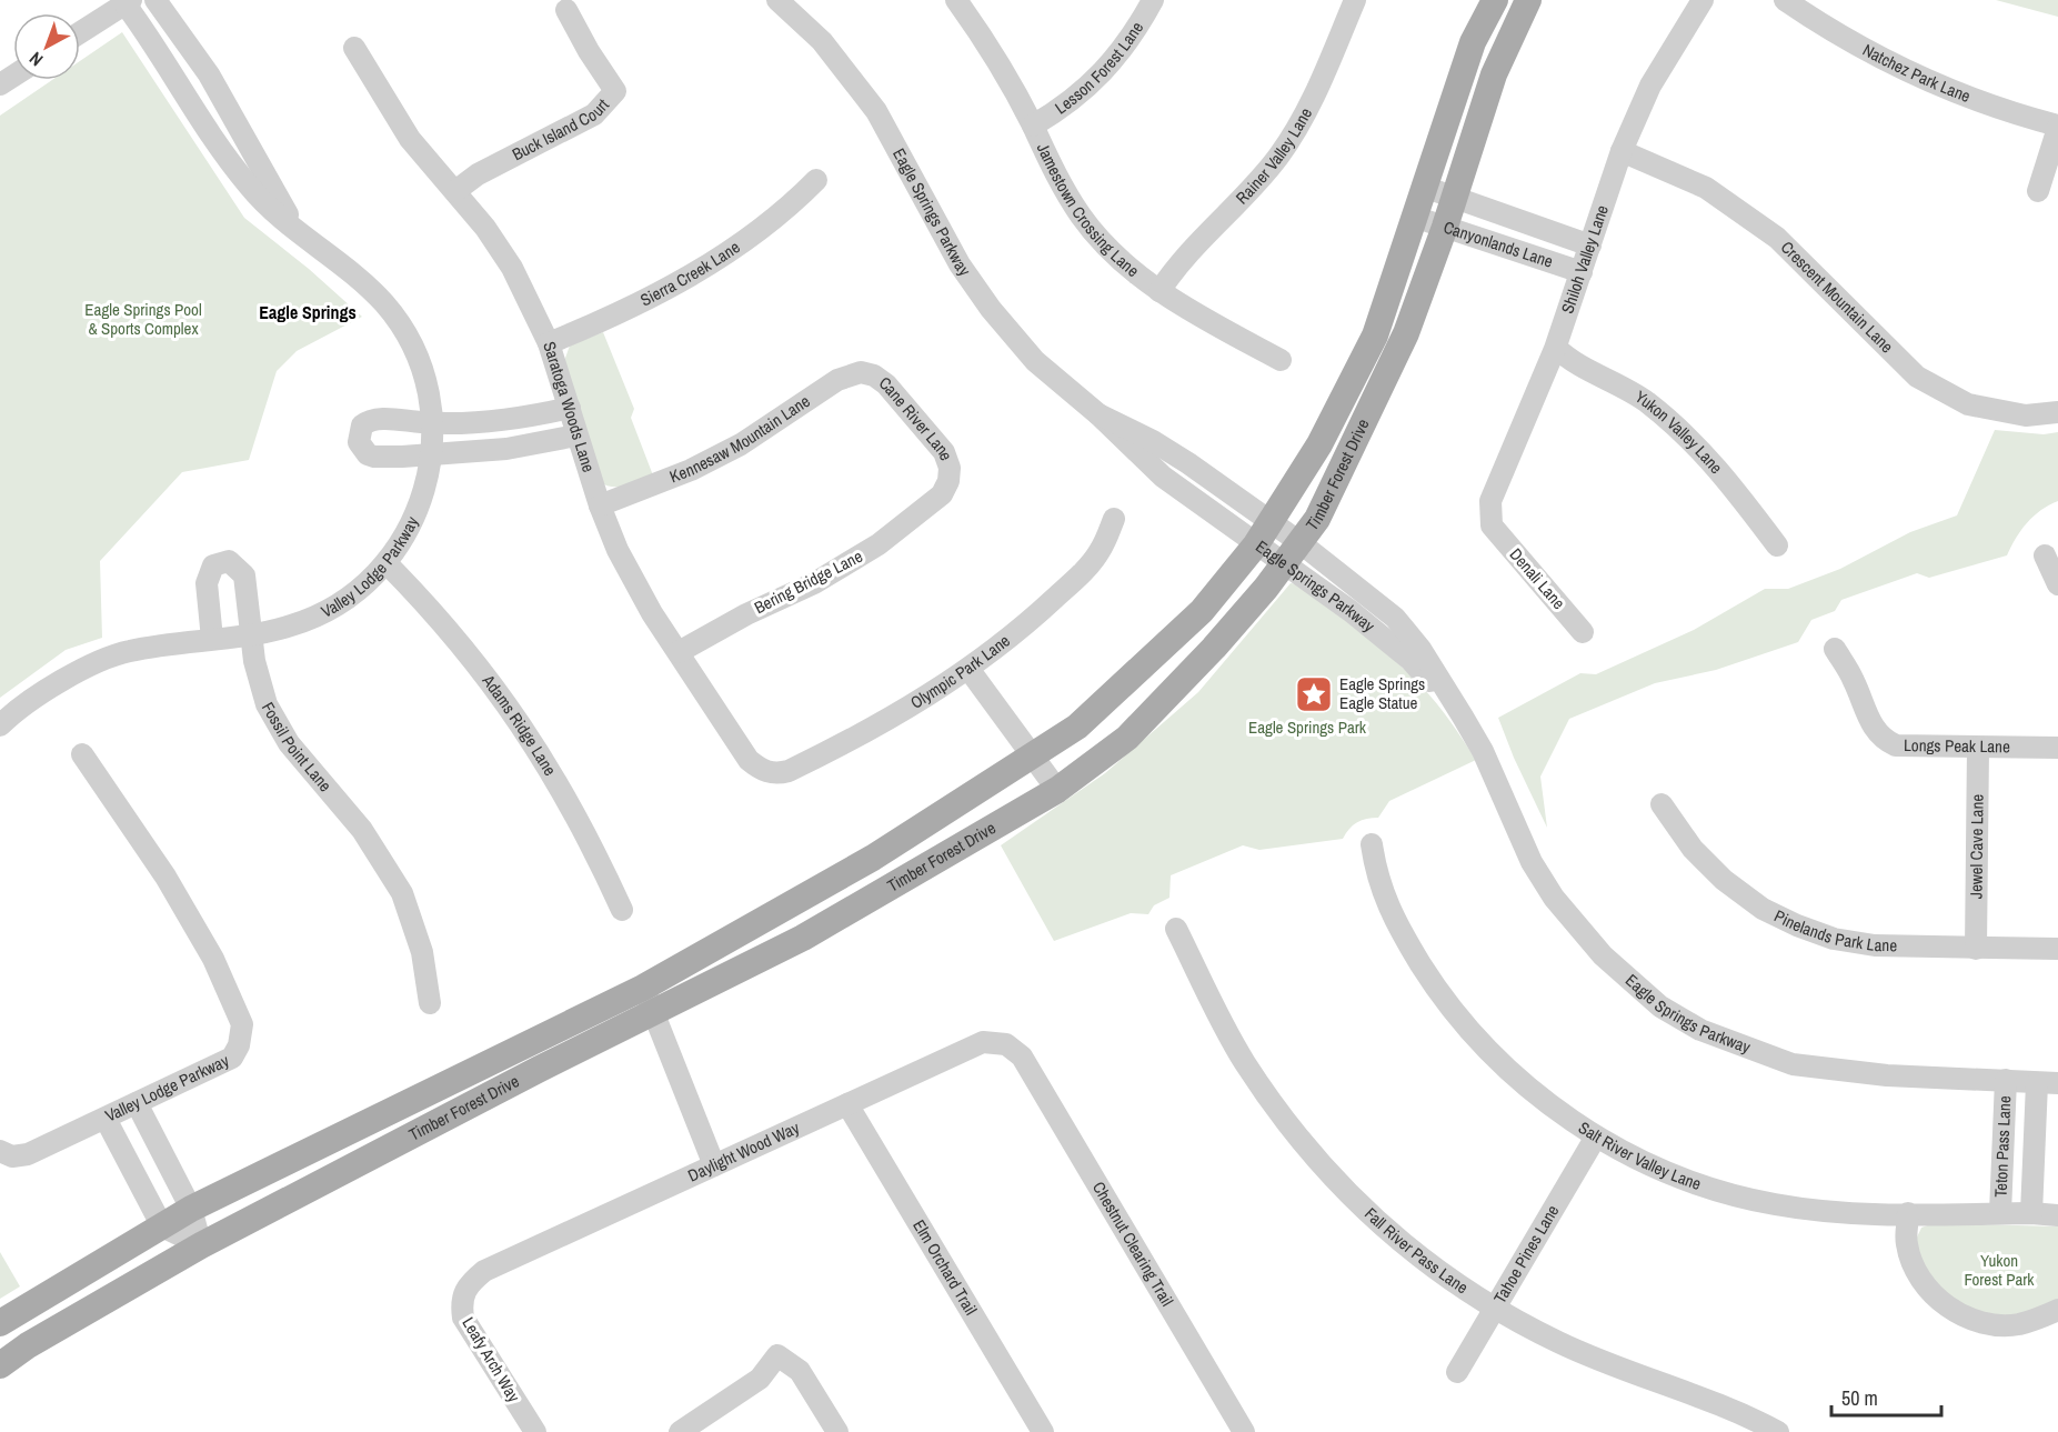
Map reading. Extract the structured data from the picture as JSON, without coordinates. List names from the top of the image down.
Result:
{
  "streets": {
    "main road": ["Timber Forest Drive"],
    "street": [
      "Lesson Forest Lane",
      "Natchez Park Lane",
      "Buck Island Court",
      "Rainer Valley Lane",
      "Jamestown Crossing Lane",
      "Eagle Springs Parkway",
      "Canyonlands Lane",
      "Shiloh Valley Lane",
      "Sierra Creek Lane",
      "Crescent Mountain Lane",
      "Saratoga Woods Lane",
      "Cane River Lane",
      "Yukon Valley Lane",
      "Kennesaw Mountain Lane",
      "Valley Lodge Parkway",
      "Denali Lane",
      "Bering Bridge Lane",
      "Olympic Park Lane",
      "Adams Ridge Lane",
      "Fossil Point Lane",
      "Longs Peak Lane",
      "Jewel Cave Lane",
      "Pinelands Park Lane",
      "Teton Pass Lane",
      "Daylight Wood Way",
      "Salt River Valley Lane",
      "Chestnut Clearing Trail",
      "Fall River Pass Lane",
      "Tahoe Pines Lane",
      "Elm Orchard Trail",
      "Leafy Arch Way"
    ]
  },
  "crossings": [
    ["Lesson Forest Lane", "Jamestown Crossing Lane"],
    ["Buck Island Court", "Saratoga Woods Lane"],
    ["Rainer Valley Lane", "Jamestown Crossing Lane"],
    ["Eagle Springs Parkway", "Timber Forest Drive"],
    ["Eagle Springs Parkway", "Teton Pass Lane"],
    ["Canyonlands Lane", "Shiloh Valley Lane"],
    ["Canyonlands Lane", "Timber Forest Drive"],
    ["Shiloh Valley Lane", "Crescent Mountain Lane"],
    ["Shiloh Valley Lane", "Yukon Valley Lane"],
    ["Shiloh Valley Lane", "Denali Lane"],
    ["Sierra Creek Lane", "Saratoga Woods Lane"],
    ["Saratoga Woods Lane", "Kennesaw Mountain Lane"],
    ["Saratoga Woods Lane", "Bering Bridge Lane"],
    ["Saratoga Woods Lane", "Olympic Park Lane"],
    ["Cane River Lane", "Kennesaw Mountain Lane"],
    ["Cane River Lane", "Bering Bridge Lane"],
    ["Valley Lodge Parkway", "Adams Ridge Lane"],
    ["Valley Lodge Parkway", "Fossil Point Lane"],
    ["Longs Peak Lane", "Jewel Cave Lane"],
    ["Jewel Cave Lane", "Pinelands Park Lane"],
    ["Teton Pass Lane", "Salt River Valley Lane"],
    ["Daylight Wood Way", "Chestnut Clearing Trail"],
    ["Daylight Wood Way", "Elm Orchard Trail"],
    ["Daylight Wood Way", "Leafy Arch Way"],
    ["Salt River Valley Lane", "Tahoe Pines Lane"],
    ["Fall River Pass Lane", "Tahoe Pines Lane"]
  ],
  "districts": ["Eagle Springs"],
  "parks": ["Eagle Springs Pool & Sports Complex", "Eagle Springs Park", "Yukon Forest Park"],
  "places": {
    "place": ["Eagle Springs Eagle Statue"]
  },
  "scale_bar": "50 m",
  "north": "bottom left"
}
